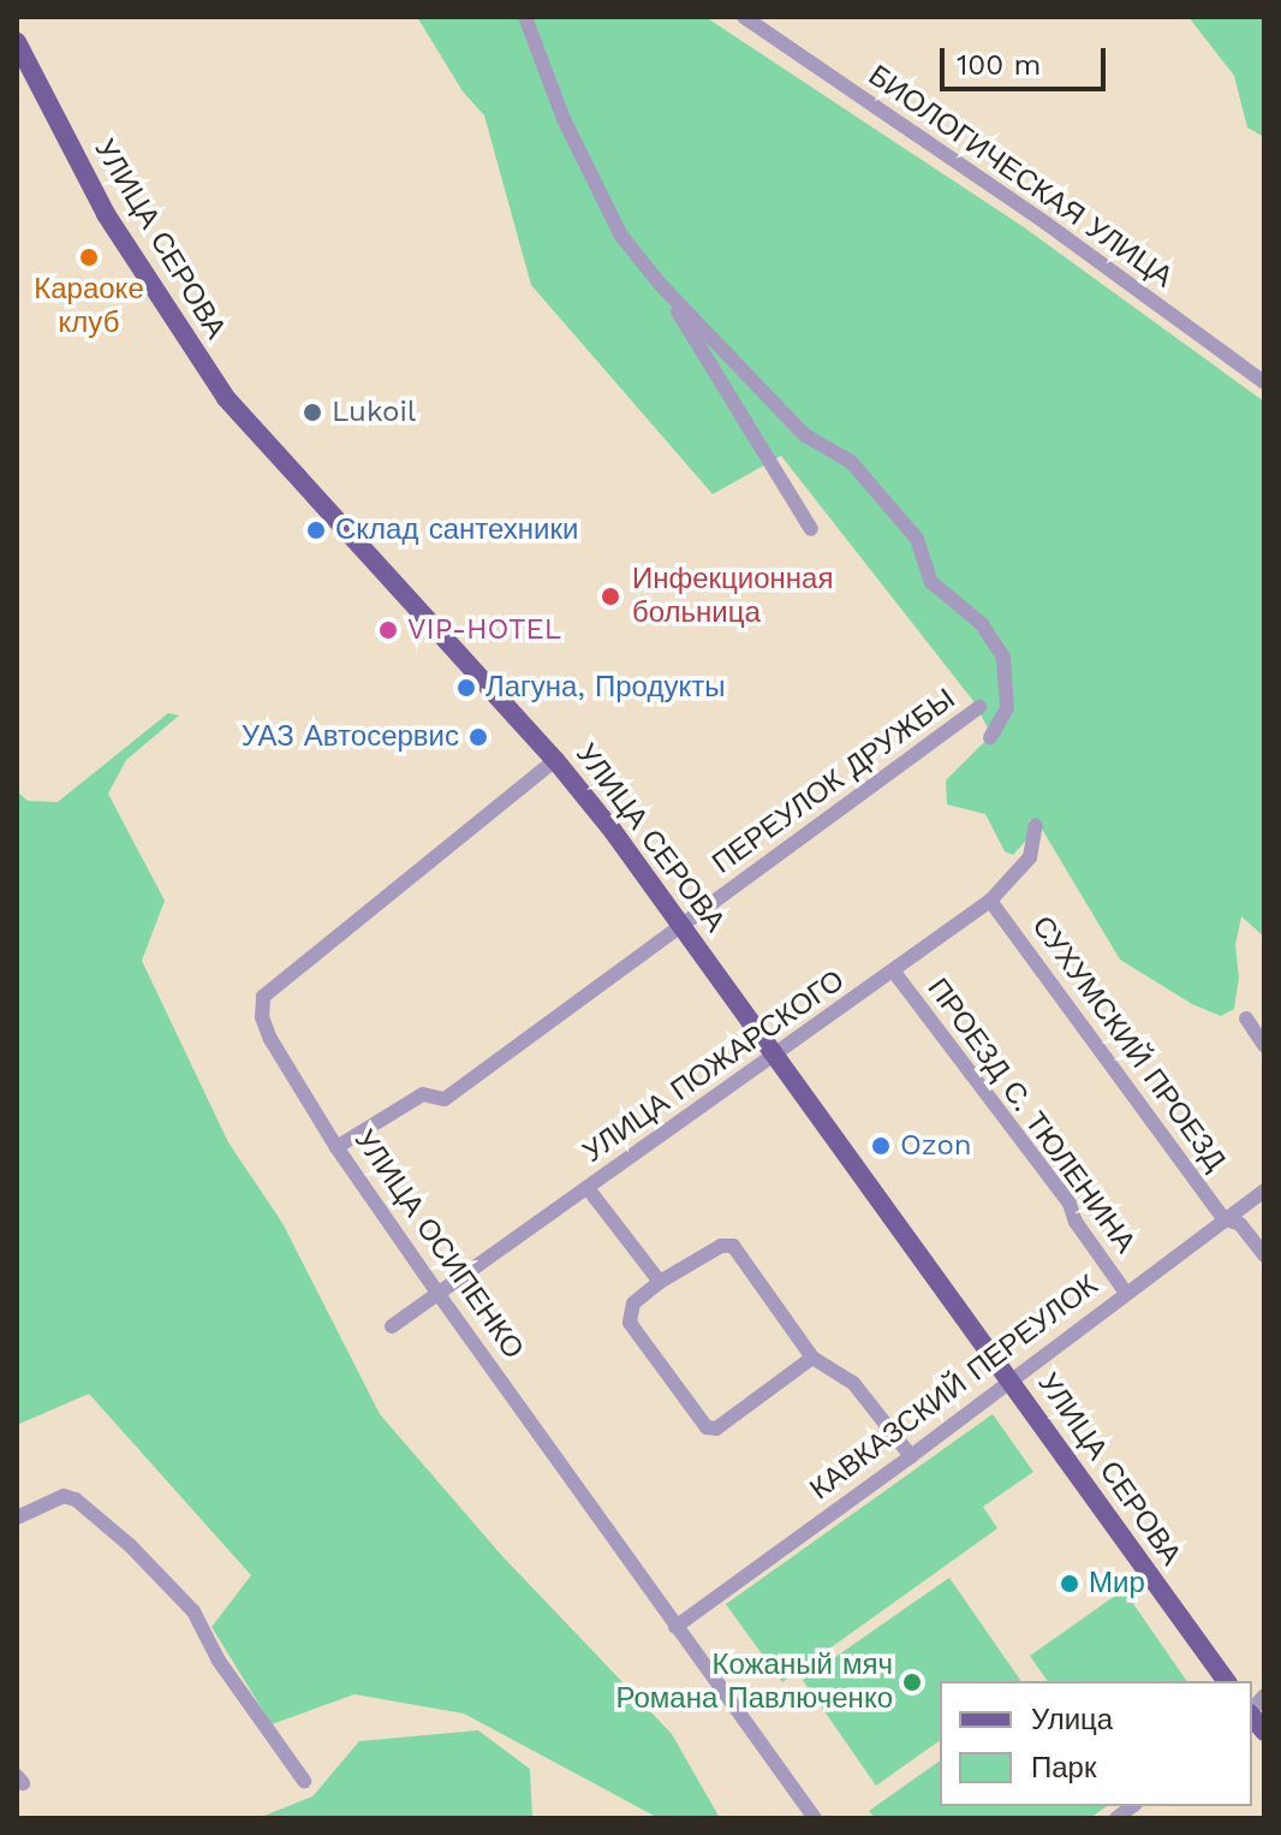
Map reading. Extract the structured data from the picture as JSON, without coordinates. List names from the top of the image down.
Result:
{
  "streets": {
    "main road": ["УЛИЦА СЕРОВА"],
    "street": [
      "БИОЛОГИЧЕСКАЯ УЛИЦА",
      "ПЕРЕУЛОК ДРУЖБЫ",
      "СУХУМСКИЙ ПРОЕЗД",
      "УЛИЦА ПОЖАРСКОГО",
      "ПРОЕЗД С. ТЮЛЕНИНА",
      "УЛИЦА ОСИПЕНКО",
      "КАВКАЗСКИЙ ПЕРЕУЛОК"
    ]
  },
  "crossings": [
    ["УЛИЦА СЕРОВА", "ПЕРЕУЛОК ДРУЖБЫ"],
    ["УЛИЦА СЕРОВА", "УЛИЦА ПОЖАРСКОГО"],
    ["УЛИЦА СЕРОВА", "УЛИЦА ОСИПЕНКО"],
    ["УЛИЦА СЕРОВА", "КАВКАЗСКИЙ ПЕРЕУЛОК"],
    ["ПЕРЕУЛОК ДРУЖБЫ", "УЛИЦА ОСИПЕНКО"],
    ["СУХУМСКИЙ ПРОЕЗД", "УЛИЦА ПОЖАРСКОГО"],
    ["СУХУМСКИЙ ПРОЕЗД", "КАВКАЗСКИЙ ПЕРЕУЛОК"],
    ["УЛИЦА ПОЖАРСКОГО", "ПРОЕЗД С. ТЮЛЕНИНА"],
    ["УЛИЦА ПОЖАРСКОГО", "УЛИЦА ОСИПЕНКО"],
    ["ПРОЕЗД С. ТЮЛЕНИНА", "КАВКАЗСКИЙ ПЕРЕУЛОК"],
    ["УЛИЦА ОСИПЕНКО", "КАВКАЗСКИЙ ПЕРЕУЛОК"]
  ],
  "places": [
    "Караоке клуб",
    "Lukoil",
    "Склад сантехники",
    "Инфекционная больница",
    "VIP-HOTEL",
    "Лагуна, Продукты",
    "УАЗ Автосервис",
    "Ozon",
    "Мир",
    "Кожаный мяч Романа Павлюченко"
  ],
  "legend": ["Улица", "Парк"],
  "scale_bar": "100 m"
}
